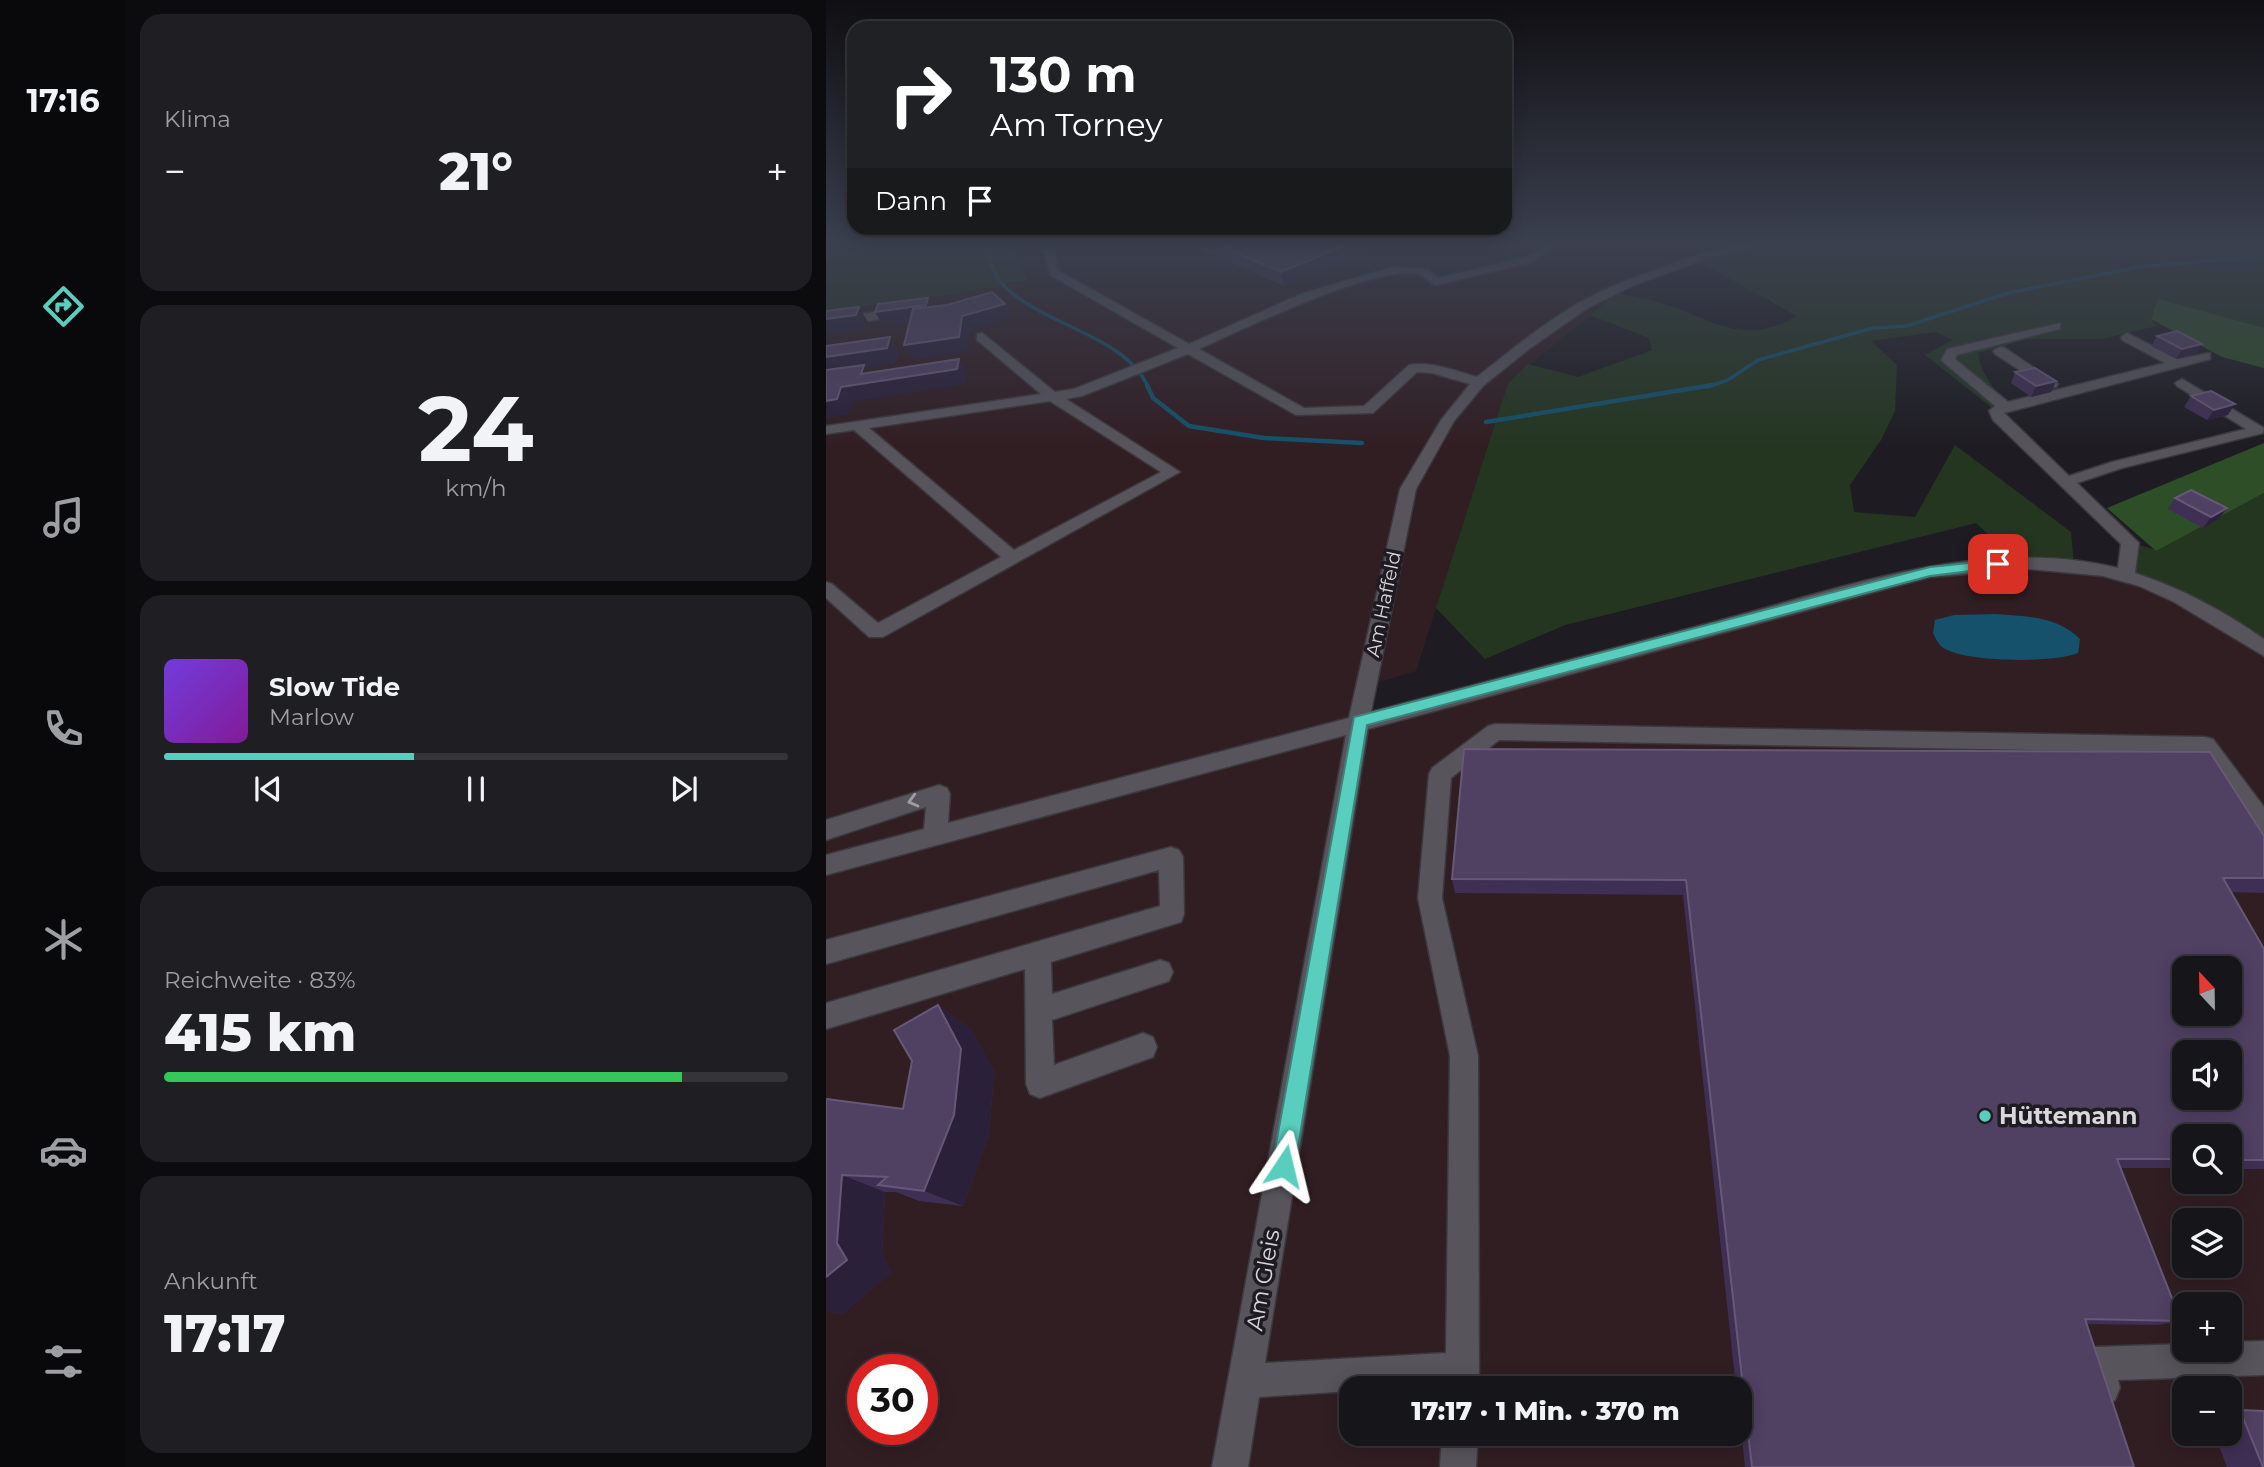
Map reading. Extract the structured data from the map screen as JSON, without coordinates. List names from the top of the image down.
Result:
{
  "streets": {
    "street": ["Am Haffeld", "Am Gleis"]
  },
  "crossings": [
    ["Am Haffeld", "Am Gleis"]
  ],
  "places": ["Hüttemann"],
  "north": "top",
  "page": {
    "tabs": "17:16",
    "tile": [
      "Klima",
      ["24", "km/h"],
      ["Reichweite · 83%", "415 km"],
      ["Ankunft", "17:17"]
    ],
    "turn": ["130 m", "Am Torney"],
    "heat": ["−", "21°", "+"],
    "then": "Dann",
    "song": ["Slow Tide", "Marlow"],
    "map_buttons": ["+", "−"],
    "limit": "30",
    "trip": "17:17 · 1 Min. · 370 m"
  }
}
